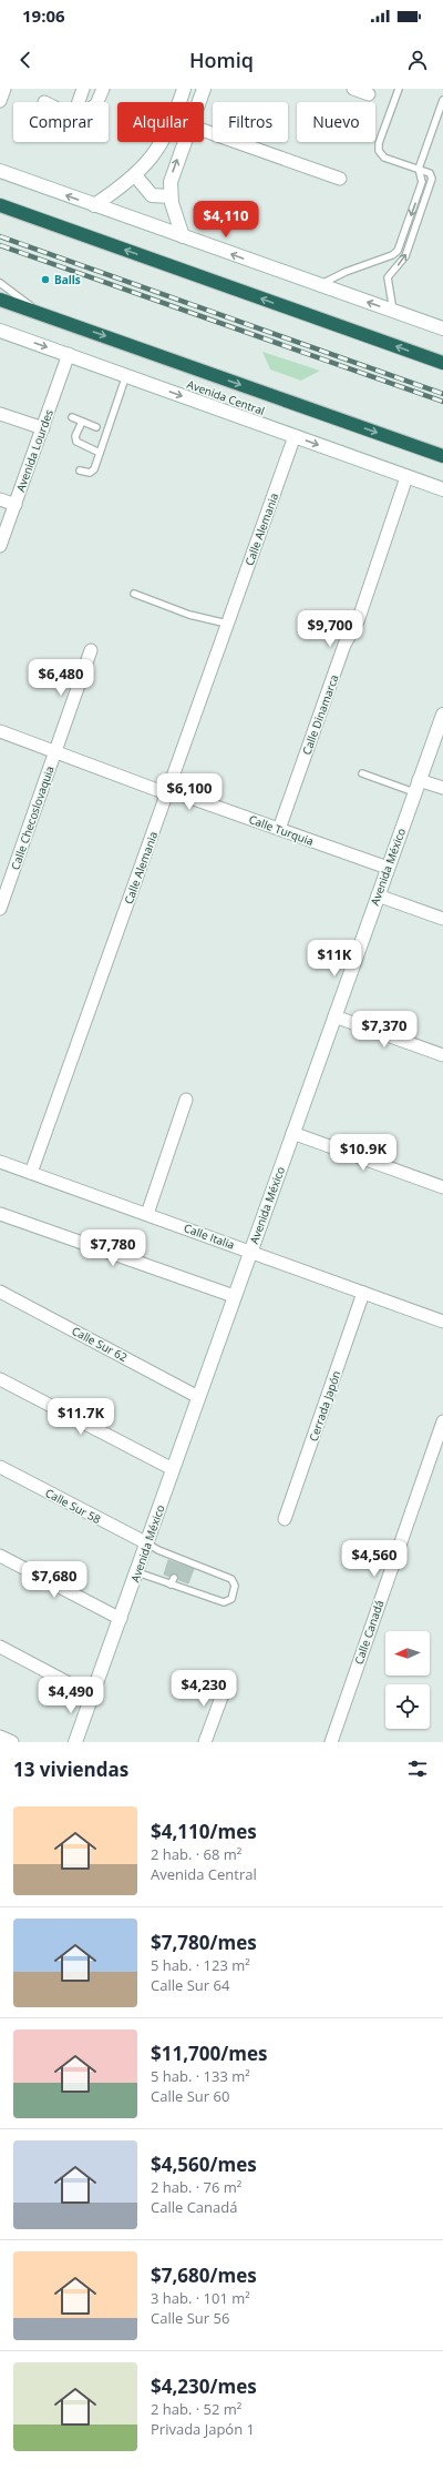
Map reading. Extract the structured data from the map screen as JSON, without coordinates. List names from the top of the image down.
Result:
{
  "streets": {
    "highway": ["Avenida Central"],
    "street": [
      "Avenida Lourdes",
      "Calle Alemania",
      "Calle Dinamarca",
      "Calle Checoslovaquia",
      "Calle Turquia",
      "Avenida México",
      "Calle Italia",
      "Calle Sur 62",
      "Cerrada Japón",
      "Calle Sur 58",
      "Calle Canadá"
    ]
  },
  "crossings": [
    ["Avenida Central", "Avenida Lourdes"],
    ["Avenida Central", "Calle Alemania"],
    ["Avenida Central", "Calle Dinamarca"],
    ["Calle Alemania", "Calle Turquia"],
    ["Calle Alemania", "Calle Italia"],
    ["Calle Dinamarca", "Calle Turquia"],
    ["Calle Checoslovaquia", "Calle Turquia"],
    ["Calle Turquia", "Avenida México"],
    ["Avenida México", "Calle Italia"],
    ["Avenida México", "Calle Sur 62"],
    ["Avenida México", "Calle Sur 58"],
    ["Calle Italia", "Cerrada Japón"]
  ],
  "places": ["Balls"],
  "north": "left",
  "page": {
    "status": "19:06",
    "header": "Homiq",
    "chip": [
      "Comprar",
      "Alquilar",
      "Filtros",
      "Nuevo"
    ],
    "price": [
      "$4,110",
      "$9,700",
      "$6,480",
      "$6,100",
      "$11K",
      "$7,370",
      "$10.9K",
      "$7,780",
      "$11.7K",
      "$4,560",
      "$7,680",
      "$4,230",
      "$4,490"
    ],
    "heading": "13 viviendas",
    "list": [
      {
        "name": "$4,110/mes",
        "note": "2 hab. · 68 m² · Avenida Central"
      },
      {
        "name": "$7,780/mes",
        "note": "5 hab. · 123 m² · Calle Sur 64"
      },
      {
        "name": "$11,700/mes",
        "note": "5 hab. · 133 m² · Calle Sur 60"
      },
      {
        "name": "$4,560/mes",
        "note": "2 hab. · 76 m² · Calle Canadá"
      },
      {
        "name": "$7,680/mes",
        "note": "3 hab. · 101 m² · Calle Sur 56"
      },
      {
        "name": "$4,230/mes",
        "note": "2 hab. · 52 m² · Privada Japón 1"
      }
    ]
  }
}
